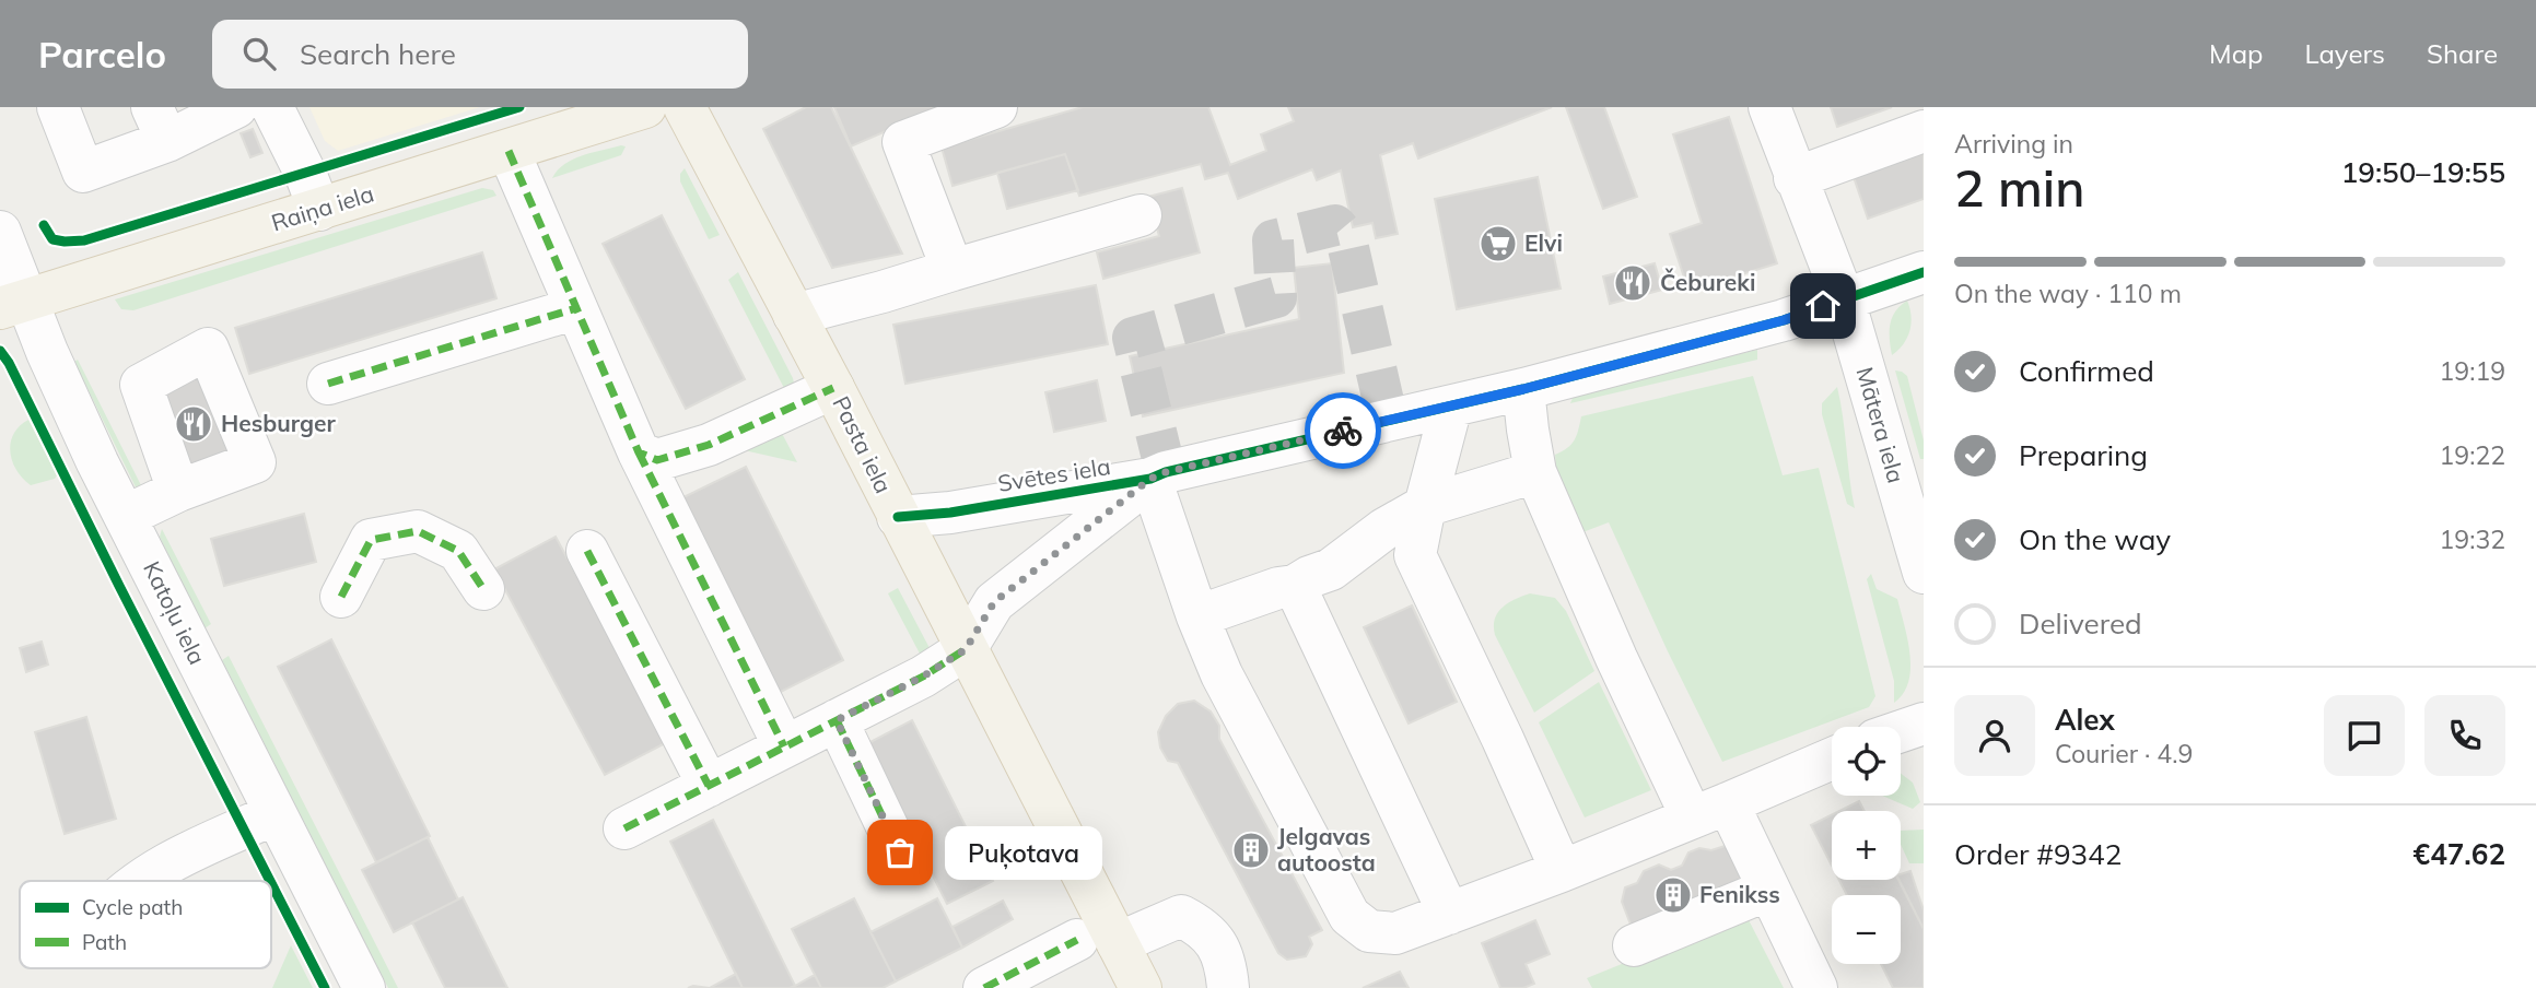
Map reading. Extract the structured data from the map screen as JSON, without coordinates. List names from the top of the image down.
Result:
{
  "streets": {
    "main road": ["Raiņa iela", "Pasta iela"],
    "street": ["Mātera iela", "Svētes iela", "Katoļu iela"]
  },
  "crossings": [
    ["Raiņa iela", "Katoļu iela"],
    ["Mātera iela", "Svētes iela"],
    ["Pasta iela", "Svētes iela"]
  ],
  "places": {
    "supermarket": ["Elvi"],
    "restaurant": ["Čebureki", "Hesburger"],
    "building": ["Jelgavas autoosta", "Fenikss"],
    "other": ["Puķotava"]
  },
  "legend": ["Cycle path", "Path"],
  "page": {
    "header": "Parcelo",
    "search": "Search here",
    "nav": ["Map", "Layers", "Share"],
    "heading": ["2 min", "Arriving in", "19:50–19:55"],
    "panel": [
      "Alex",
      "Courier · 4.9",
      "Order #9342",
      "€47.62"
    ],
    "bar": "On the way · 110 m",
    "list": [
      ["Confirmed", "19:19"],
      ["Preparing", "19:22"],
      ["On the way", "19:32"],
      "Delivered"
    ],
    "map_buttons": ["+", "−"],
    "bubble": "Puķotava"
  }
}
